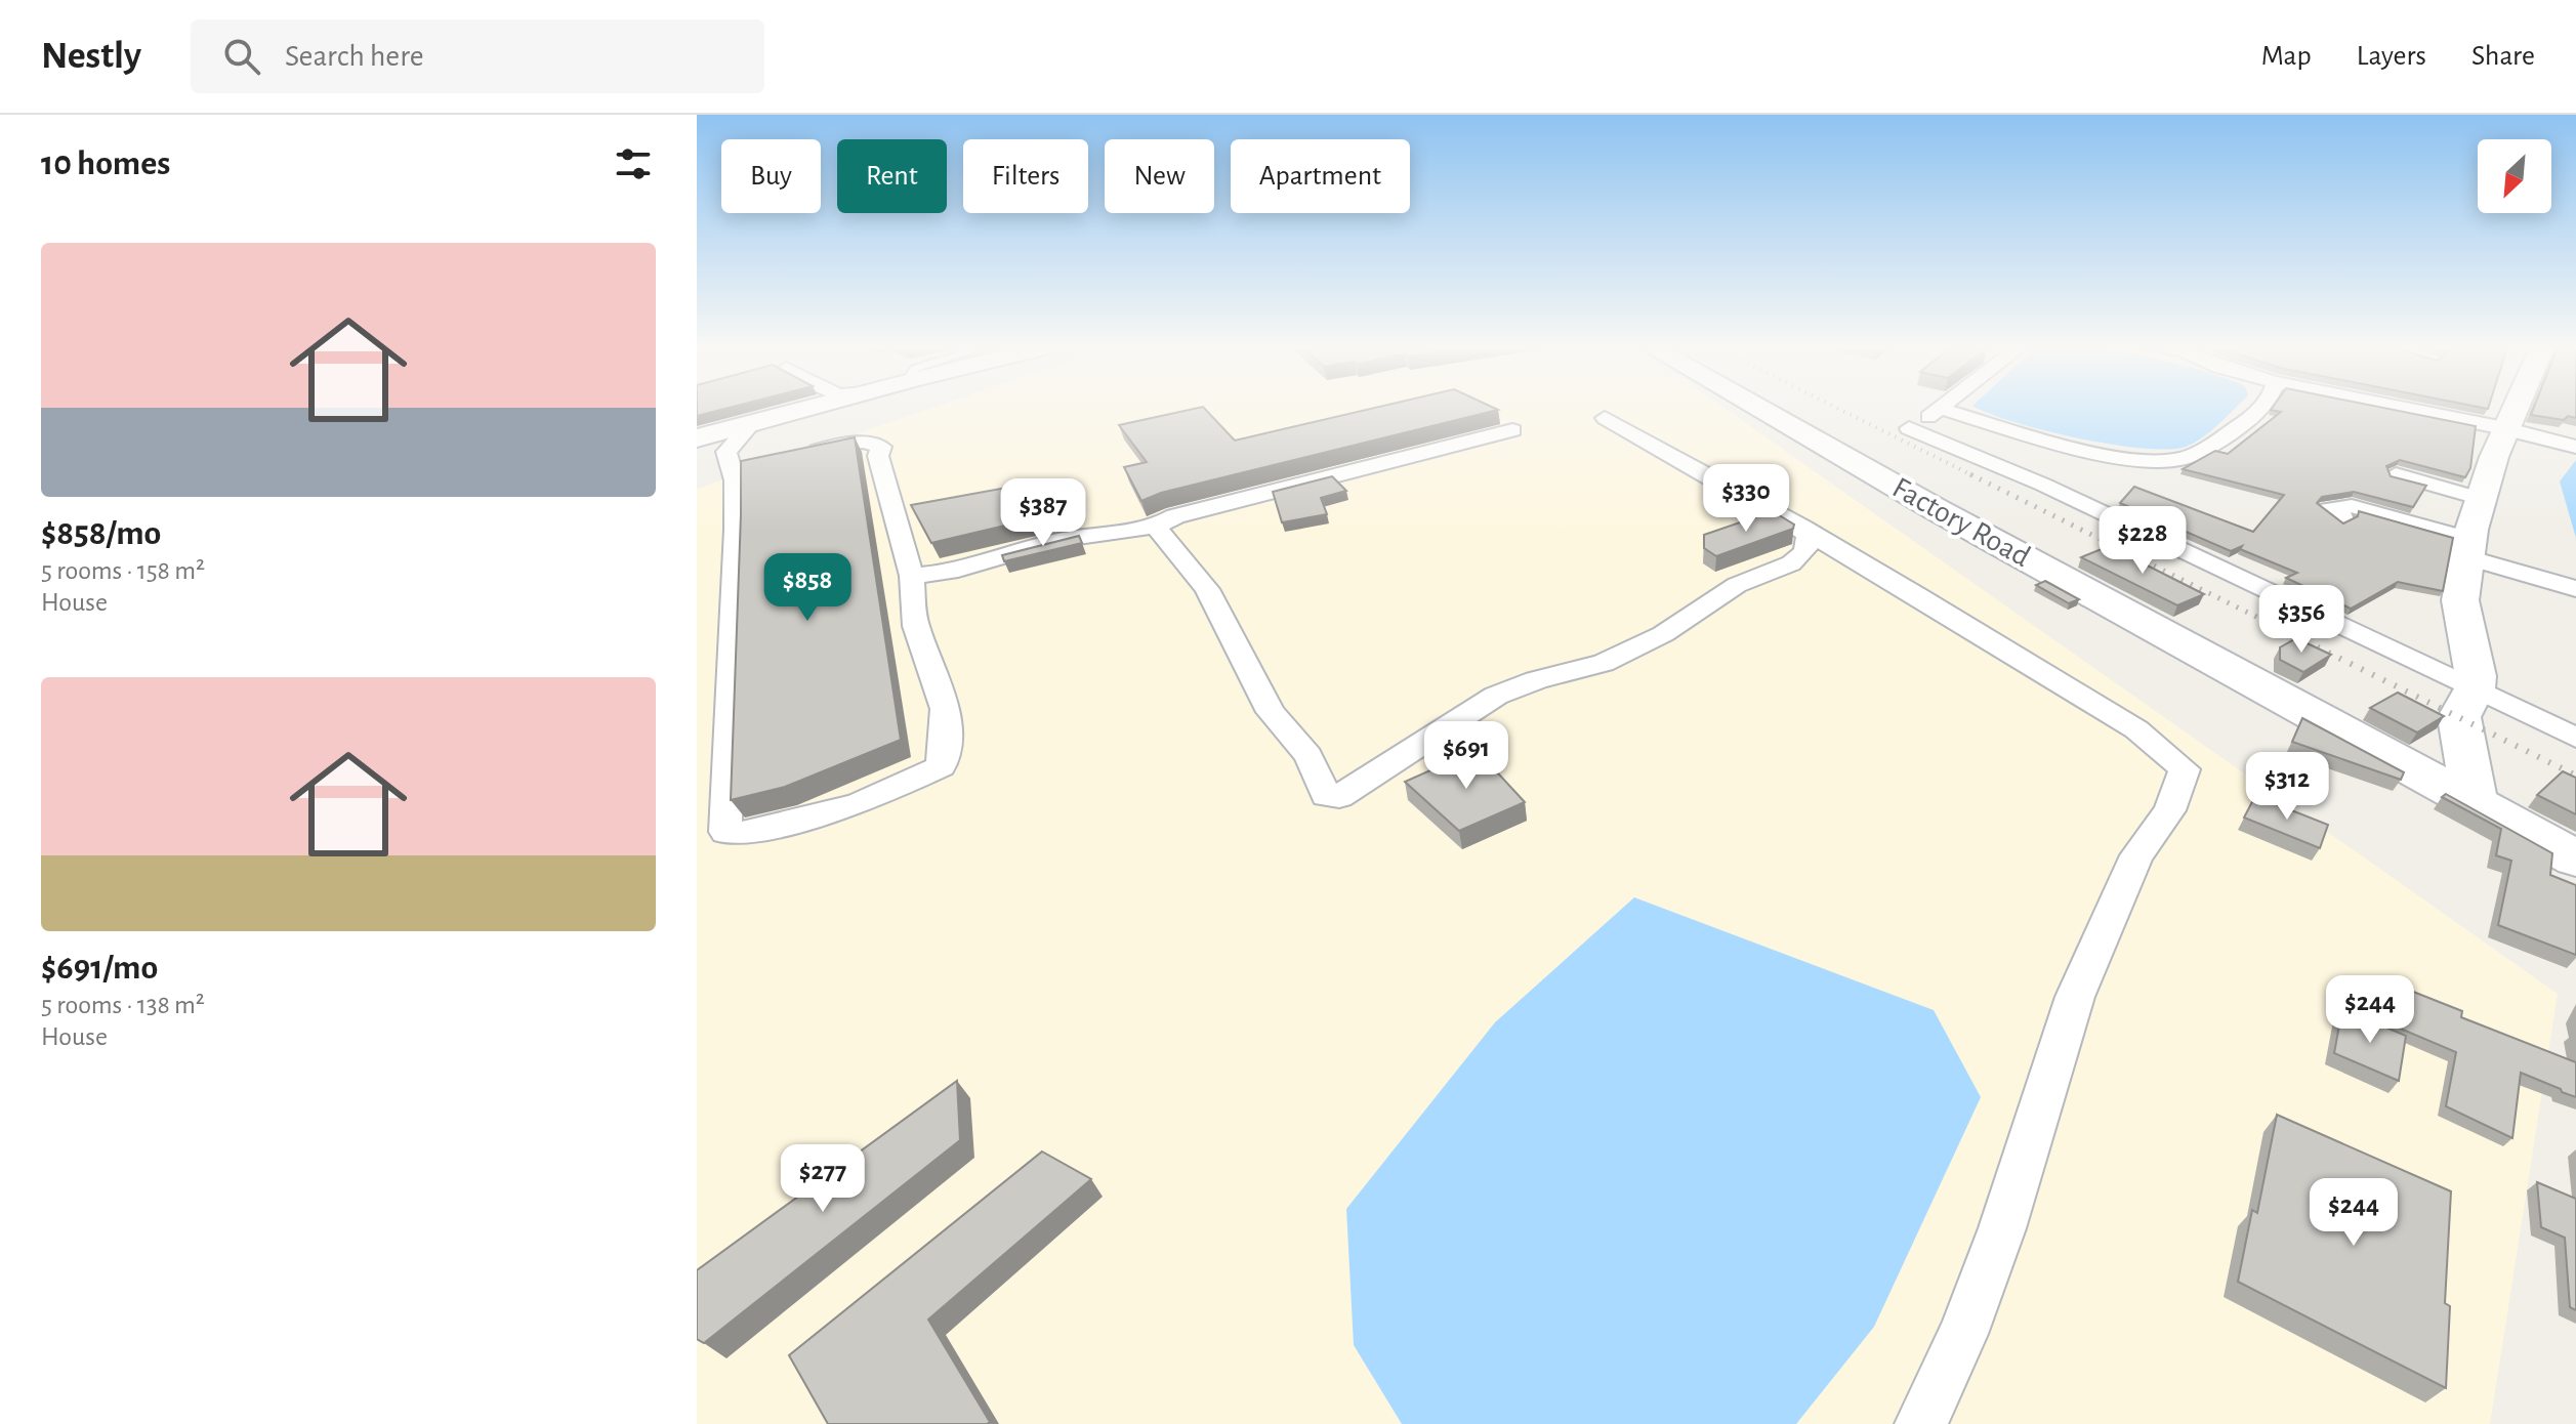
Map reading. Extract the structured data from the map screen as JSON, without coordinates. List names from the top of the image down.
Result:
{
  "streets": {
    "main road": ["Factory Road"]
  },
  "north": "bottom left",
  "page": {
    "header": "Nestly",
    "search": "Search here",
    "nav": ["Map", "Layers", "Share"],
    "heading": "10 homes",
    "chip": [
      "Buy",
      "Rent",
      "Filters",
      "New",
      "Apartment"
    ],
    "list": [
      {
        "name": "$858/mo",
        "note": "5 rooms · 158 m² · House"
      },
      {
        "name": "$691/mo",
        "note": "5 rooms · 138 m² · House"
      }
    ],
    "price": [
      "$330",
      "$387",
      "$228",
      "$858",
      "$356",
      "$691",
      "$312",
      "$244",
      "$277",
      "$244"
    ]
  }
}
